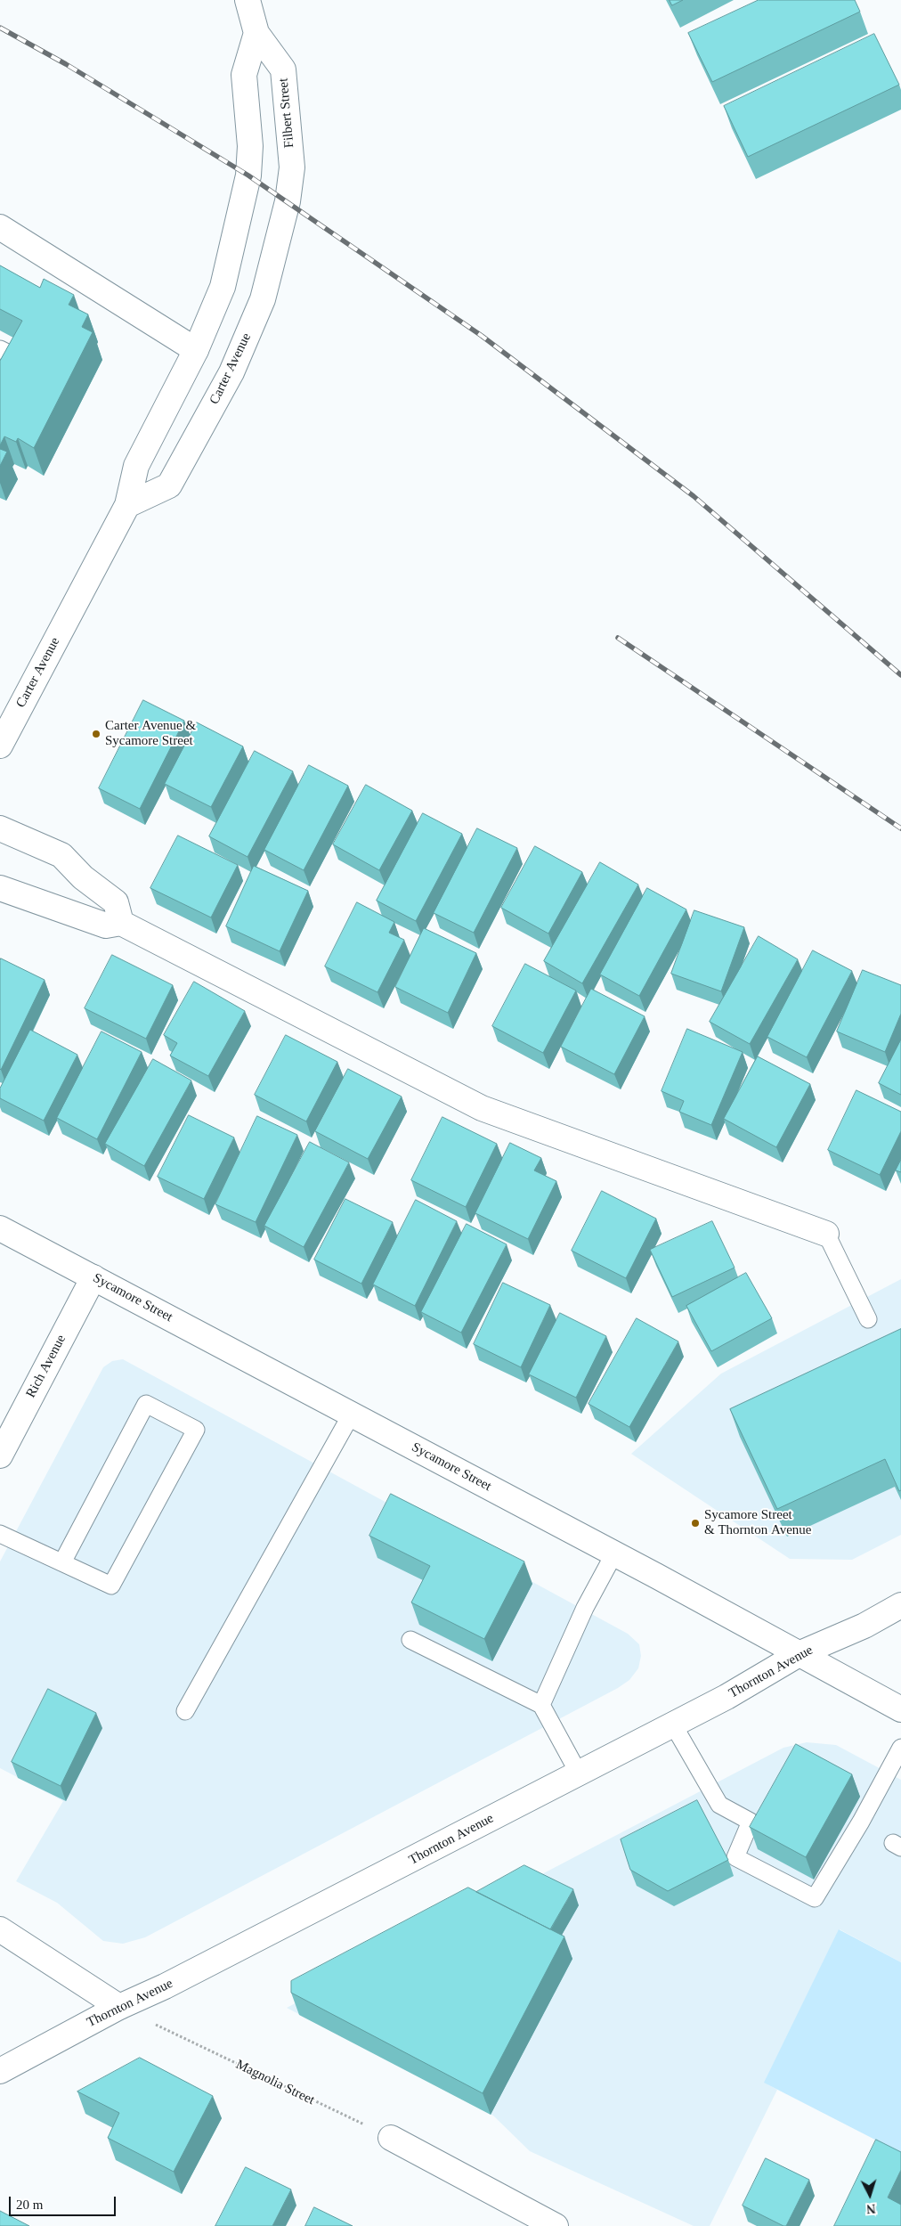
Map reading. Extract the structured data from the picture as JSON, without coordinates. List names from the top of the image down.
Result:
{
  "streets": {
    "street": [
      "Filbert Street",
      "Carter Avenue",
      "Sycamore Street",
      "Rich Avenue",
      "Thornton Avenue"
    ],
    "path": ["Magnolia Street"]
  },
  "crossings": [
    ["Filbert Street", "Carter Avenue"],
    ["Sycamore Street", "Rich Avenue"],
    ["Sycamore Street", "Thornton Avenue"],
    ["Thornton Avenue", "Magnolia Street"]
  ],
  "places": ["Carter Avenue & Sycamore Street", "Sycamore Street & Thornton Avenue"],
  "scale_bar": "20 m",
  "north": "bottom"
}
